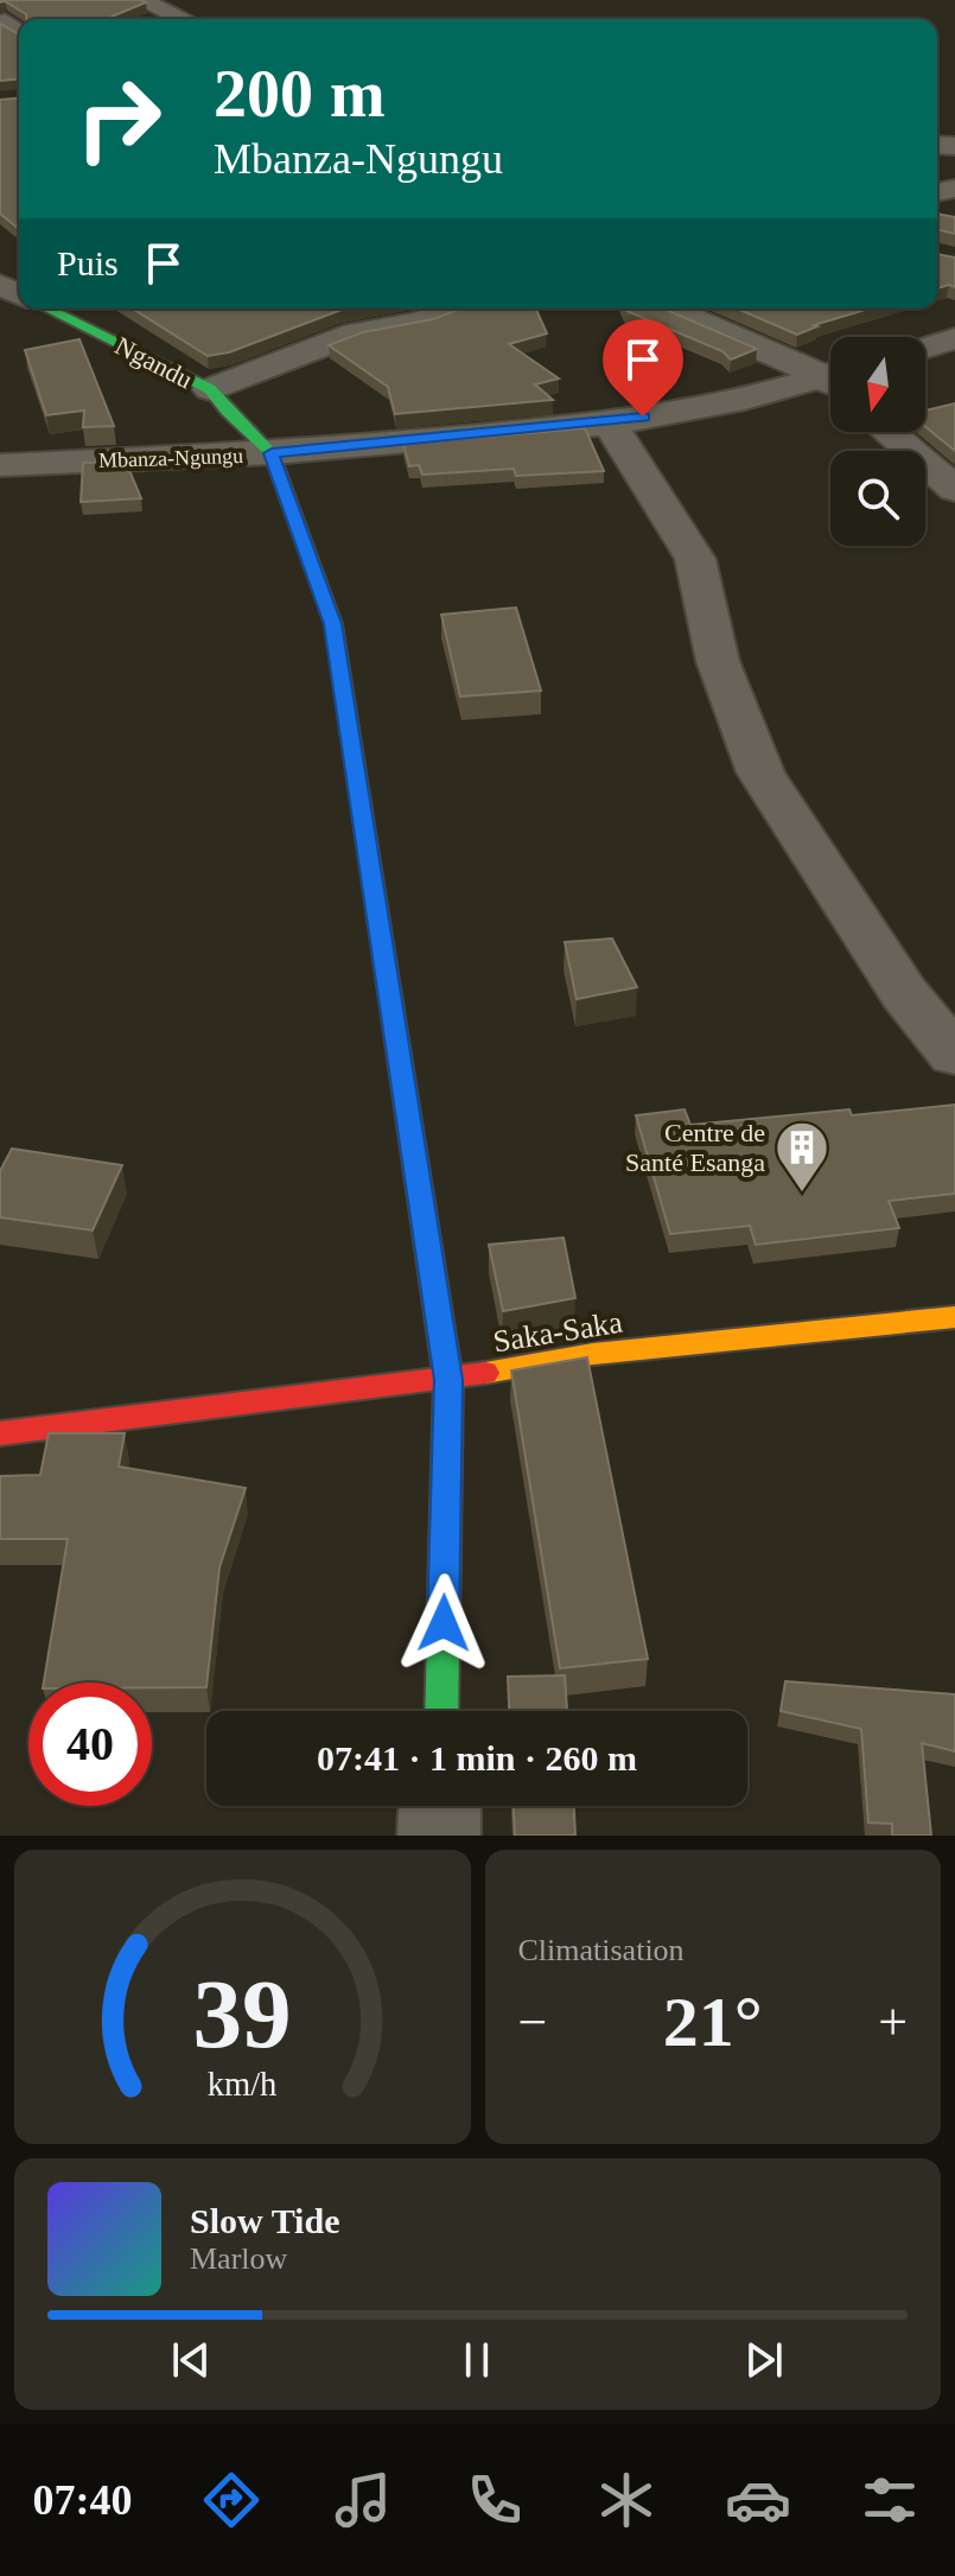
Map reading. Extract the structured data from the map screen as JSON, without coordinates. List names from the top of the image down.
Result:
{
  "streets": {
    "street": ["Ngandu", "Mbanza-Ngungu", "Saka-Saka"]
  },
  "crossings": [
    ["Ngandu", "Mbanza-Ngungu"],
    ["Ngandu", "Saka-Saka"]
  ],
  "places": {
    "building": ["Centre de Santé Esanga"]
  },
  "north": "bottom",
  "page": {
    "turn": ["200 m", "Mbanza-Ngungu"],
    "then": "Puis",
    "limit": "40",
    "trip": "07:41 · 1 min · 260 m",
    "tile": "Climatisation",
    "heat": ["−", "21°", "+"],
    "song": ["Slow Tide", "Marlow"],
    "tabs": "07:40",
    "gauge": ["39", "km/h"]
  }
}
